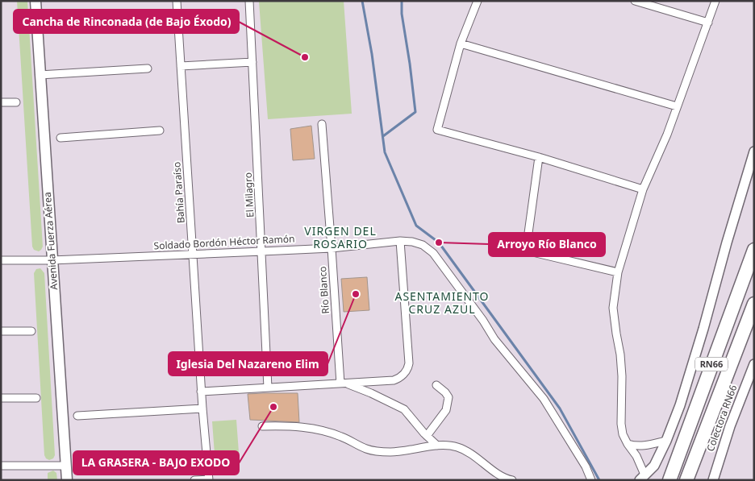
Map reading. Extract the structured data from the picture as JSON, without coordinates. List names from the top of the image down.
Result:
{
  "streets": {
    "highway": ["RN66"],
    "main road": ["Avenida Fuerza Aérea"],
    "street": [
      "Bahía Paraíso",
      "El Milagro",
      "Soldado Bordón Héctor Ramón",
      "Río Blanco",
      "Colectora RN66"
    ]
  },
  "crossings": [
    ["Bahía Paraíso", "Soldado Bordón Héctor Ramón"],
    ["El Milagro", "Soldado Bordón Héctor Ramón"],
    ["Avenida Fuerza Aérea", "Soldado Bordón Héctor Ramón"],
    ["Soldado Bordón Héctor Ramón", "Río Blanco"]
  ],
  "districts": ["VIRGEN DEL ROSARIO", "ASENTAMIENTO CRUZ AZUL"],
  "places": [
    "Cancha de Rinconada (de Bajo Éxodo)",
    "Arroyo Río Blanco",
    "Iglesia Del Nazareno Elim",
    "LA GRASERA - BAJO EXODO"
  ]
}
